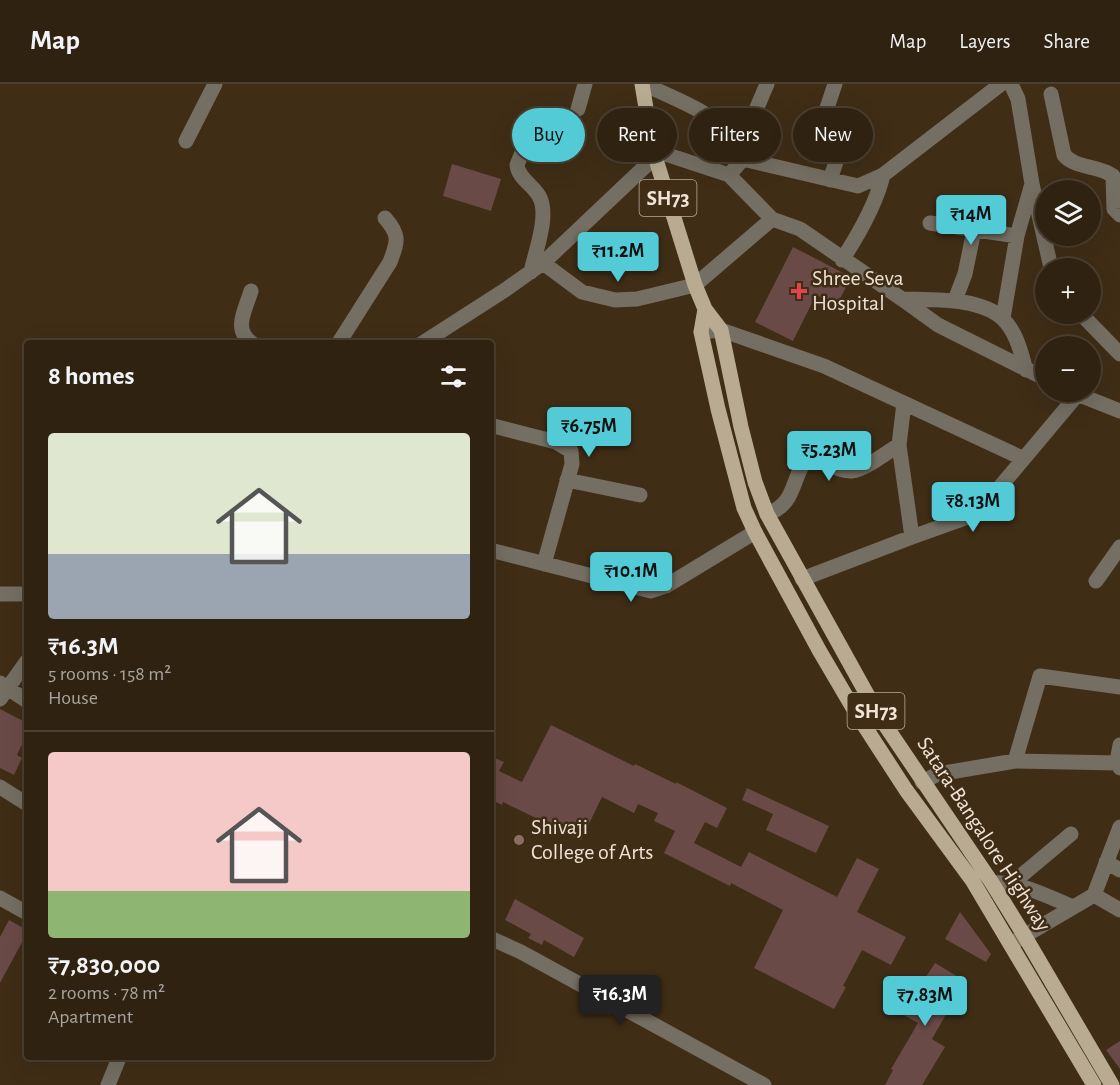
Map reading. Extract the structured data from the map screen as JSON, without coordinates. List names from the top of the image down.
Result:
{
  "streets": {
    "main road": ["SH73", "Satara-Bangalore Highway"]
  },
  "places": {
    "health": ["Shree Seva Hospital"],
    "other": ["Shivaji College of Arts"]
  },
  "page": {
    "header": "Map",
    "nav": ["Map", "Layers", "Share"],
    "chip": [
      "Buy",
      "Rent",
      "Filters",
      "New"
    ],
    "map_buttons": ["+", "−"],
    "price": [
      "₹14M",
      "₹11.2M",
      "₹6.75M",
      "₹5.23M",
      "₹8.13M",
      "₹10.1M",
      "₹16.3M",
      "₹7.83M"
    ],
    "heading": "8 homes",
    "list": [
      {
        "name": "₹16.3M",
        "note": "5 rooms · 158 m² · House"
      },
      {
        "name": "₹7,830,000",
        "note": "2 rooms · 78 m² · Apartment"
      }
    ]
  }
}
